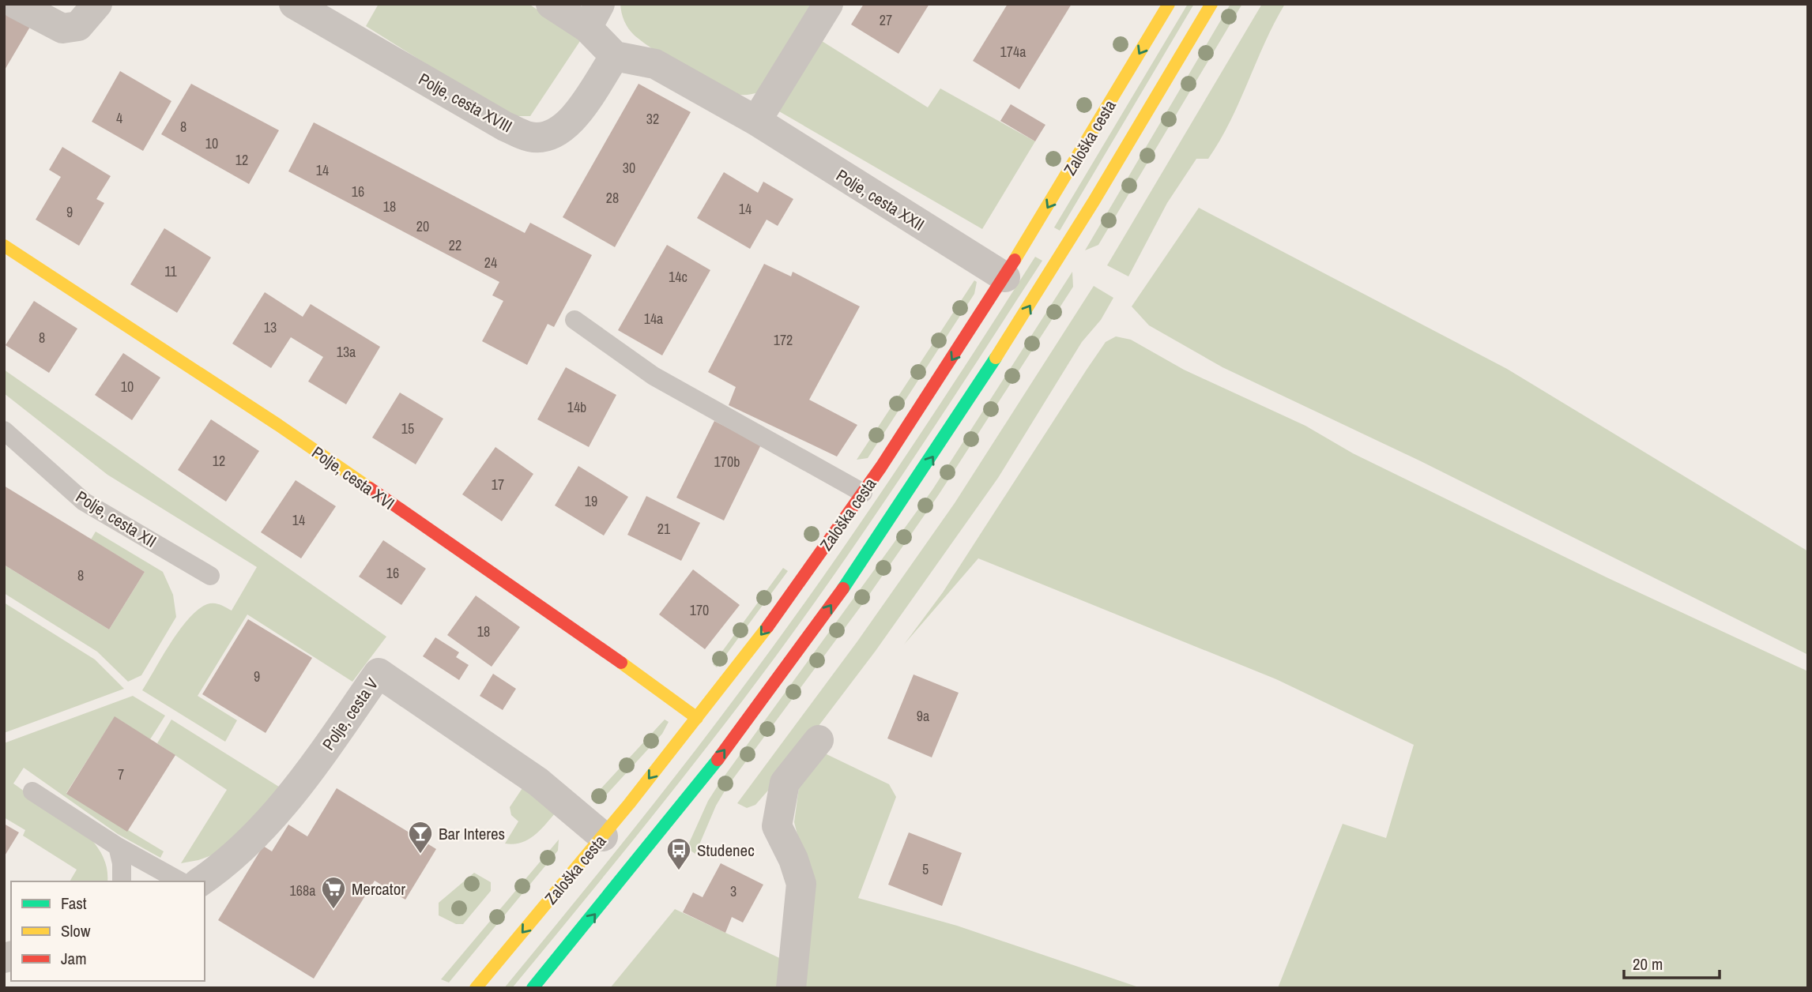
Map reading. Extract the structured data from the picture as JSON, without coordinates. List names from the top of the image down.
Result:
{
  "streets": {
    "main road": ["Zaloška cesta", "Polje, cesta XVI"],
    "street": ["Polje, cesta XVIII", "Polje, cesta XXII", "Polje, cesta V"],
    "lane": ["Polje, cesta XII"]
  },
  "crossings": [
    ["Polje, cesta XVIII", "Polje, cesta XXII"],
    ["Zaloška cesta", "Polje, cesta XXII"],
    ["Zaloška cesta", "Polje, cesta XVI"],
    ["Zaloška cesta", "Polje, cesta V"]
  ],
  "places": {
    "bar": ["Bar Interes"],
    "bus stop": ["Studenec"],
    "supermarket": ["Mercator"]
  },
  "house_numbers": [
    "27",
    "174a",
    "4",
    "32",
    "8",
    "10",
    "12",
    "30",
    "14",
    "16",
    "28",
    "18",
    "14",
    "9",
    "20",
    "22",
    "24",
    "11",
    "14c",
    "14a",
    "13",
    "8",
    "172",
    "13a",
    "10",
    "14b",
    "15",
    "12",
    "170b",
    "17",
    "19",
    "14",
    "21",
    "16",
    "8",
    "170",
    "18",
    "9",
    "9a",
    "7",
    "5",
    "168a",
    "3"
  ],
  "legend": ["Fast", "Slow", "Jam"],
  "scale_bar": "20 m"
}
